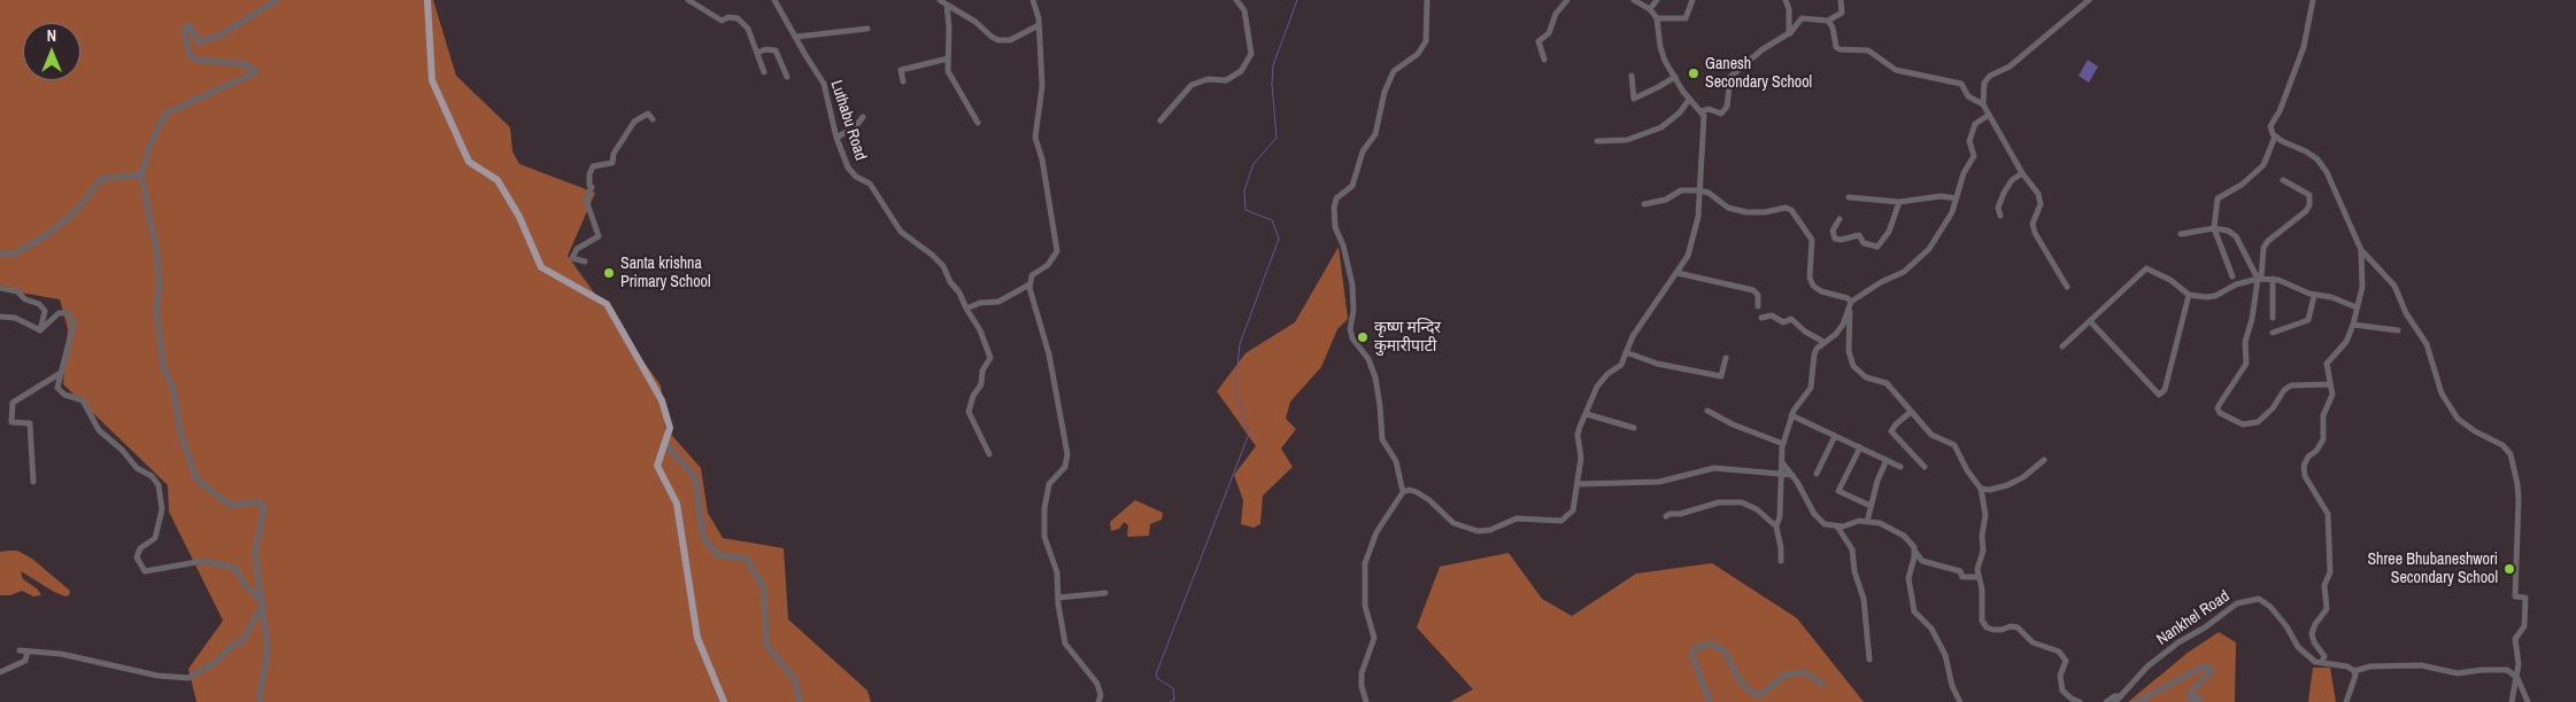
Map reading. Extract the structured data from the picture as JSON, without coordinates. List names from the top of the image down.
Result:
{
  "streets": {
    "street": ["Luthabu Road", "Nankhel Road"]
  },
  "places": [
    "Ganesh Secondary School",
    "Santa krishna Primary School",
    "कृष्ण मन्दिर कुमारीपाटी",
    "Shree Bhubaneshwori Secondary School"
  ],
  "north": "top"
}
